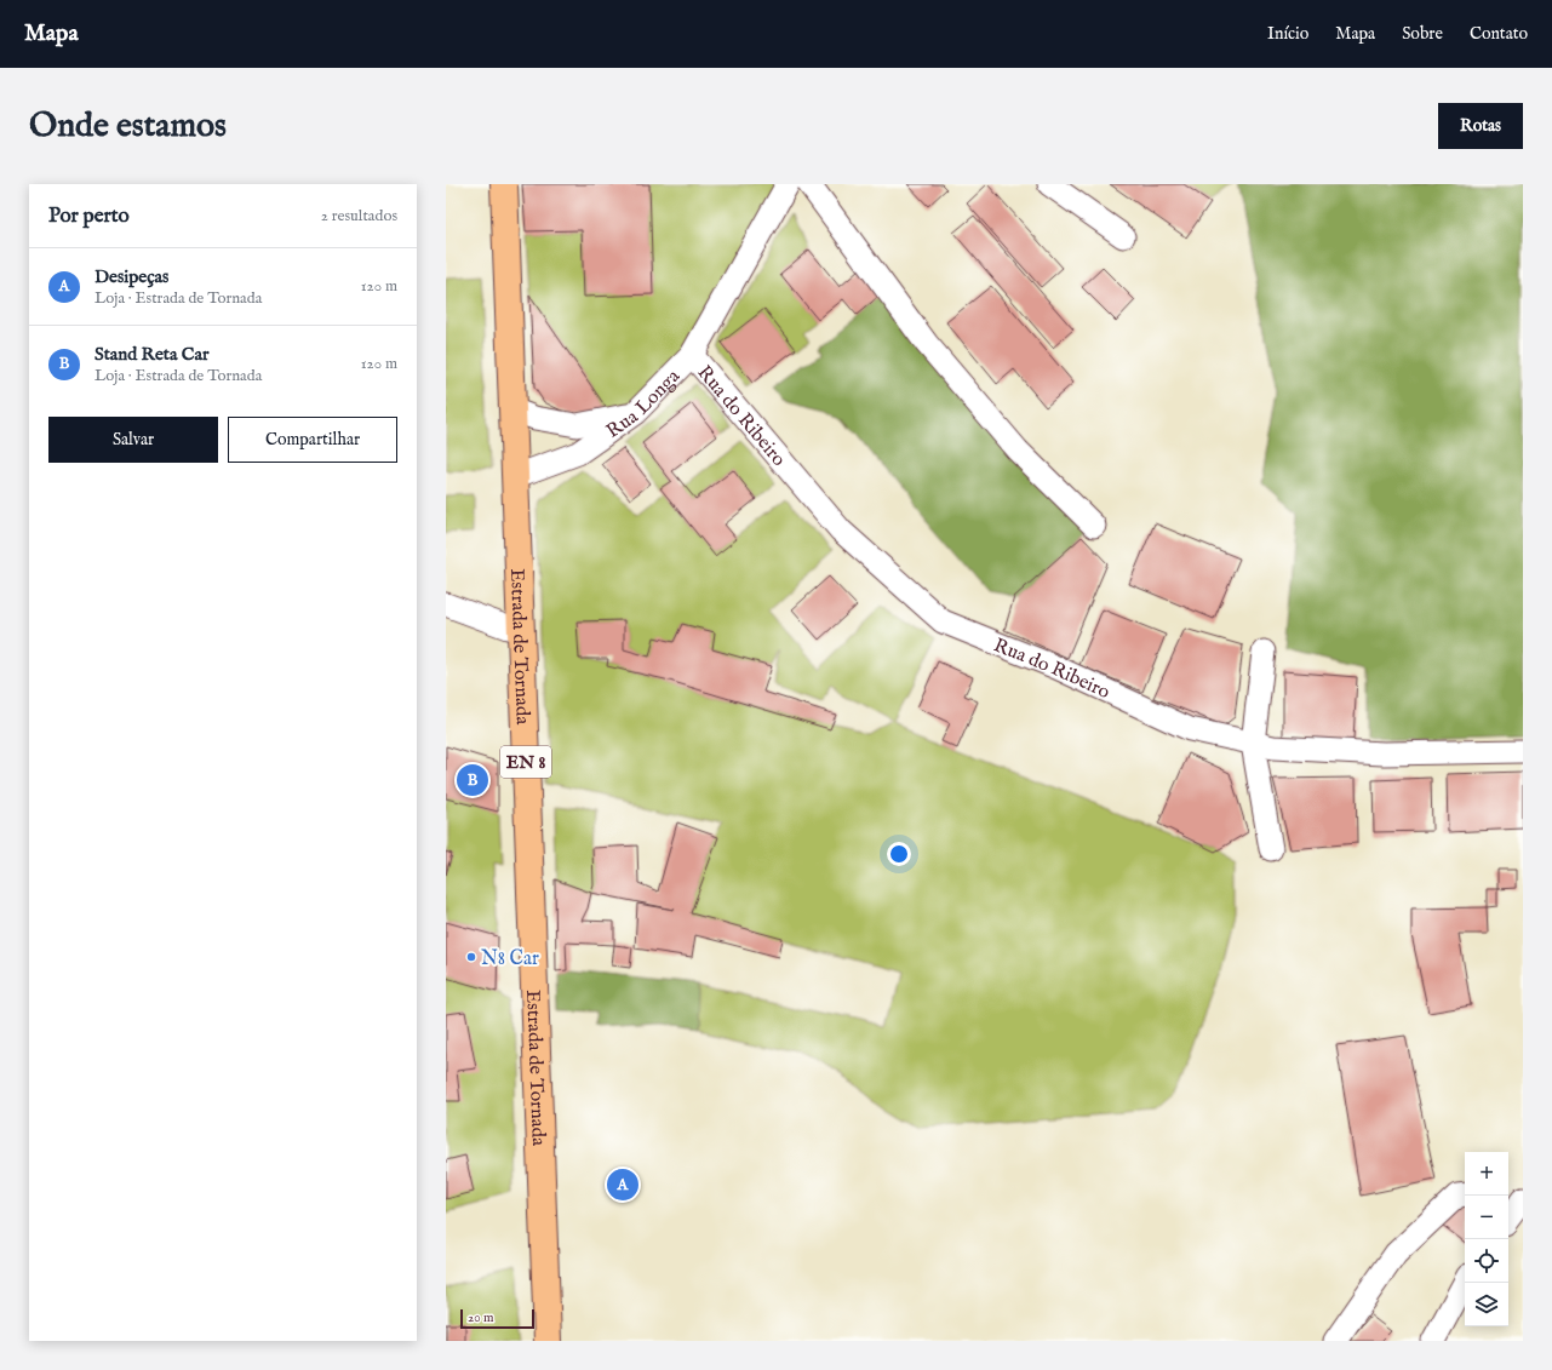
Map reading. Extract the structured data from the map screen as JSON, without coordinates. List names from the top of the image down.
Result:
{
  "streets": {
    "main road": ["Estrada de Tornada", "EN 8"],
    "street": ["Rua Longa", "Rua do Ribeiro"]
  },
  "crossings": [
    ["Rua Longa", "Rua do Ribeiro"],
    ["Rua Longa", "Estrada de Tornada"]
  ],
  "places": ["N8 Car"],
  "scale_bar": "20 m",
  "page": {
    "header": "Mapa",
    "nav": [
      "Início",
      "Mapa",
      "Sobre",
      "Contato"
    ],
    "buttons": [
      "Rotas",
      ["Salvar", "Compartilhar"]
    ],
    "title": "Onde estamos",
    "heading": ["Por perto", "2 resultados"],
    "list": [
      {
        "mark": "A",
        "name": "Desipeças",
        "note": "Loja · Estrada de Tornada",
        "value": "120 m"
      },
      {
        "mark": "B",
        "name": "Stand Reta Car",
        "note": "Loja · Estrada de Tornada",
        "value": "120 m"
      }
    ],
    "pins": ["B", "A"],
    "map_buttons": ["+", "−"],
    "scale": "20 m"
  }
}
